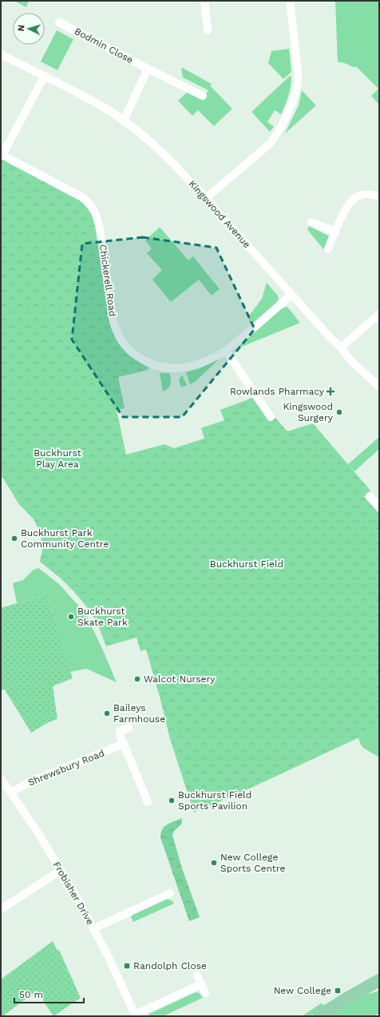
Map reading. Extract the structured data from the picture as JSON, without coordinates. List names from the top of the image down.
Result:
{
  "streets": {
    "street": [
      "Bodmin Close",
      "Kingswood Avenue",
      "Chickerell Road",
      "Shrewsbury Road",
      "Frobisher Drive"
    ]
  },
  "crossings": [
    ["Kingswood Avenue", "Chickerell Road"],
    ["Shrewsbury Road", "Frobisher Drive"]
  ],
  "parks": ["Buckhurst Play Area", "Buckhurst Field"],
  "places": {
    "health": ["Rowlands Pharmacy"],
    "other": [
      "Kingswood Surgery",
      "Buckhurst Park Community Centre",
      "Buckhurst Skate Park",
      "Walcot Nursery",
      "Baileys Farmhouse",
      "Buckhurst Field Sports Pavilion",
      "New College Sports Centre"
    ],
    "transit": ["Randolph Close", "New College"]
  },
  "scale_bar": "50 m",
  "north": "left"
}
